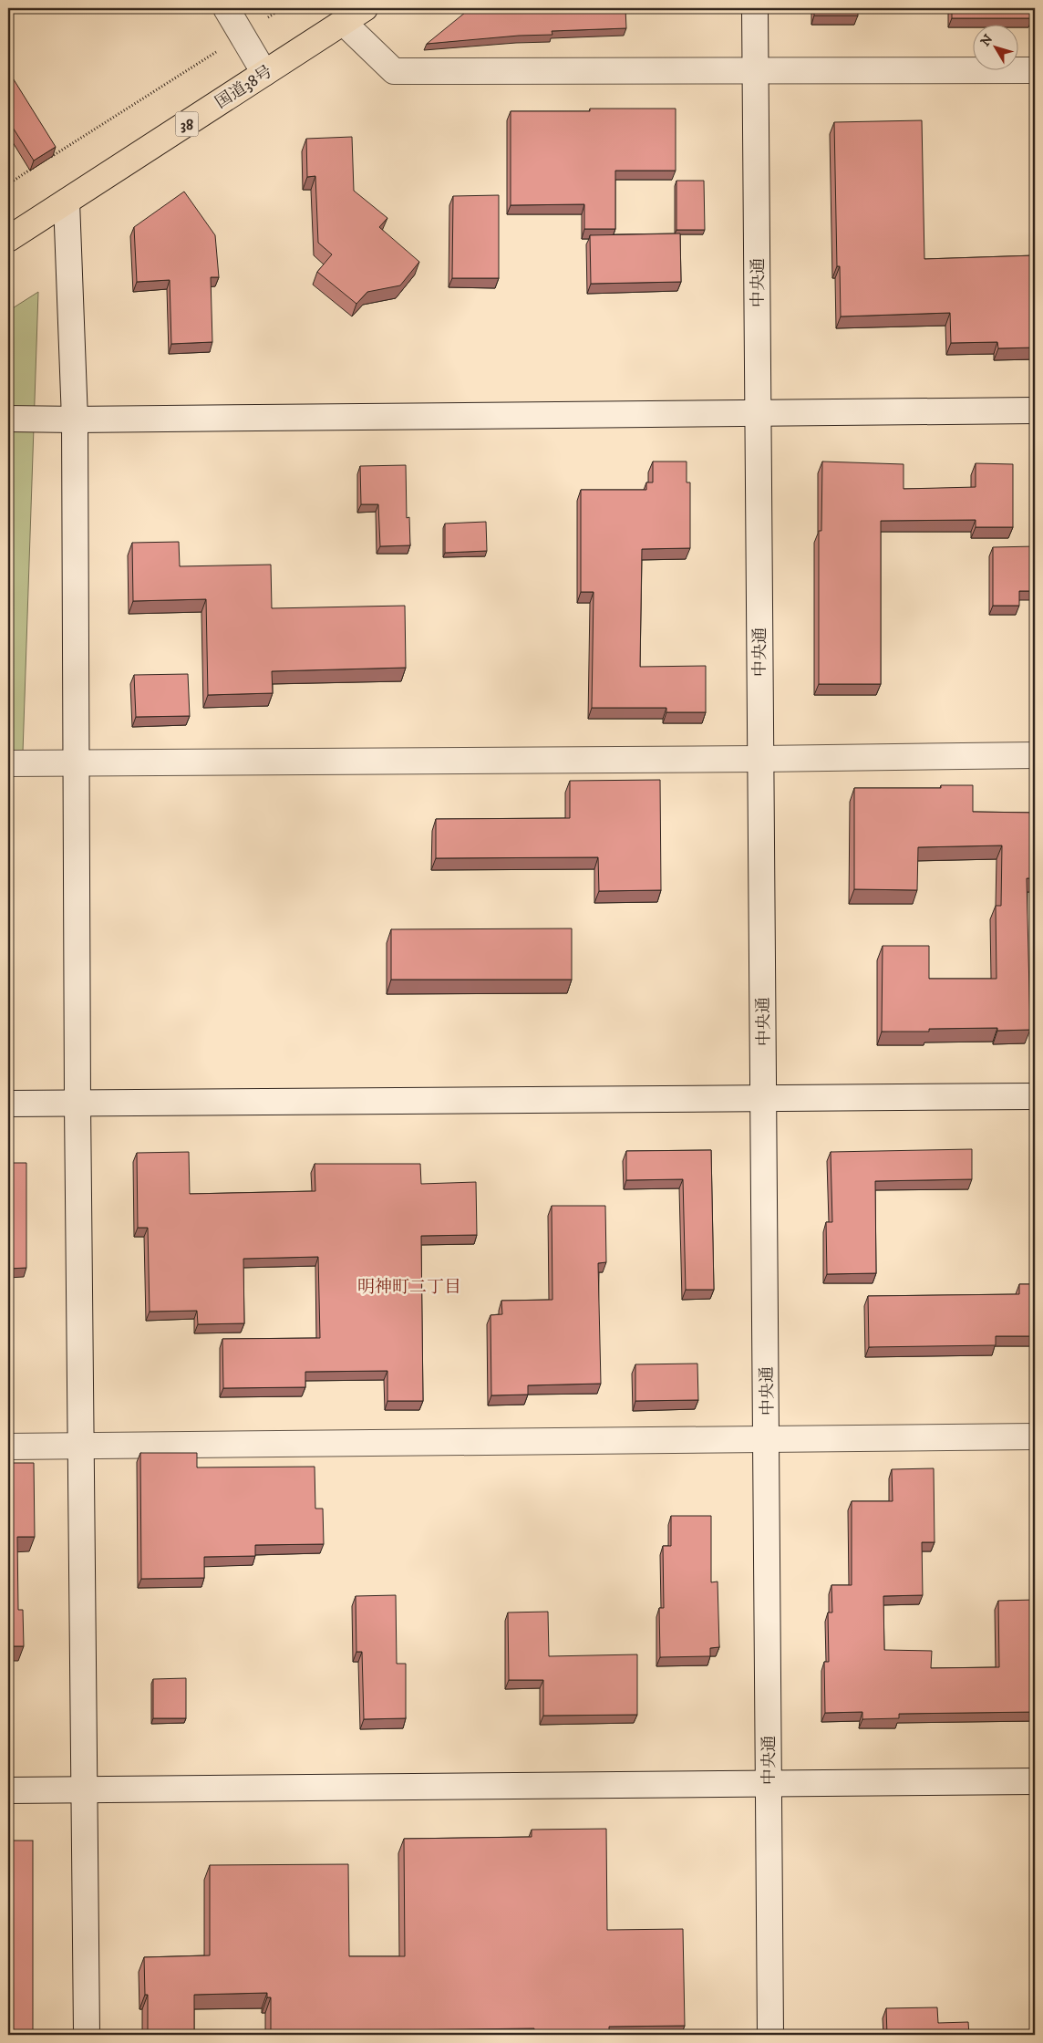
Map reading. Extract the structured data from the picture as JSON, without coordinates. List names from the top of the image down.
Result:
{
  "streets": {
    "highway": ["国道38号", "38"],
    "street": ["中央通"]
  },
  "districts": ["明神町二丁目"],
  "north": "top left"
}
